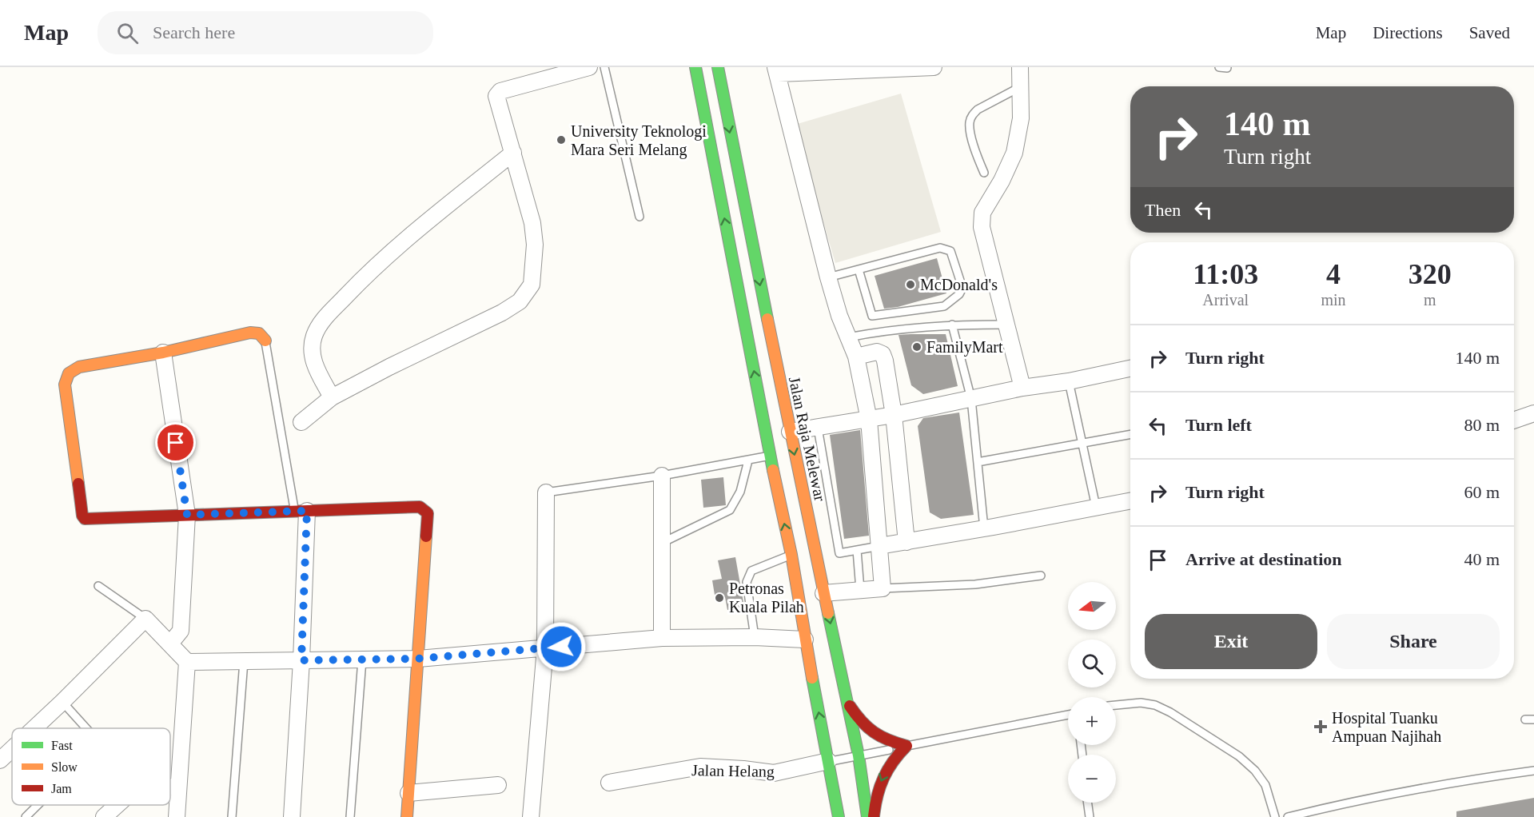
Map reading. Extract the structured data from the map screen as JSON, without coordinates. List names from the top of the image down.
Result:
{
  "streets": {
    "main road": ["Jalan Raja Melewar"],
    "street": ["Jalan Helang"]
  },
  "places": {
    "other": [
      "University Teknologi Mara Seri Melang",
      "McDonald's",
      "FamilyMart",
      "Petronas Kuala Pilah"
    ],
    "health": ["Hospital Tuanku Ampuan Najihah"]
  },
  "legend": ["Fast", "Slow", "Jam"],
  "north": "left",
  "page": {
    "header": "Map",
    "search": "Search here",
    "nav": ["Map", "Directions", "Saved"],
    "turn": ["140 m", "Turn right"],
    "then": "Then",
    "eta": [
      "11:03",
      "Arrival",
      "4",
      "min",
      "320",
      "m"
    ],
    "list": [
      {
        "name": "Turn right",
        "value": "140 m"
      },
      {
        "name": "Turn left",
        "value": "80 m"
      },
      {
        "name": "Turn right",
        "value": "60 m"
      },
      {
        "name": "Arrive at destination",
        "value": "40 m"
      }
    ],
    "map_buttons": ["+", "−"],
    "buttons": ["Exit", "Share"]
  }
}
